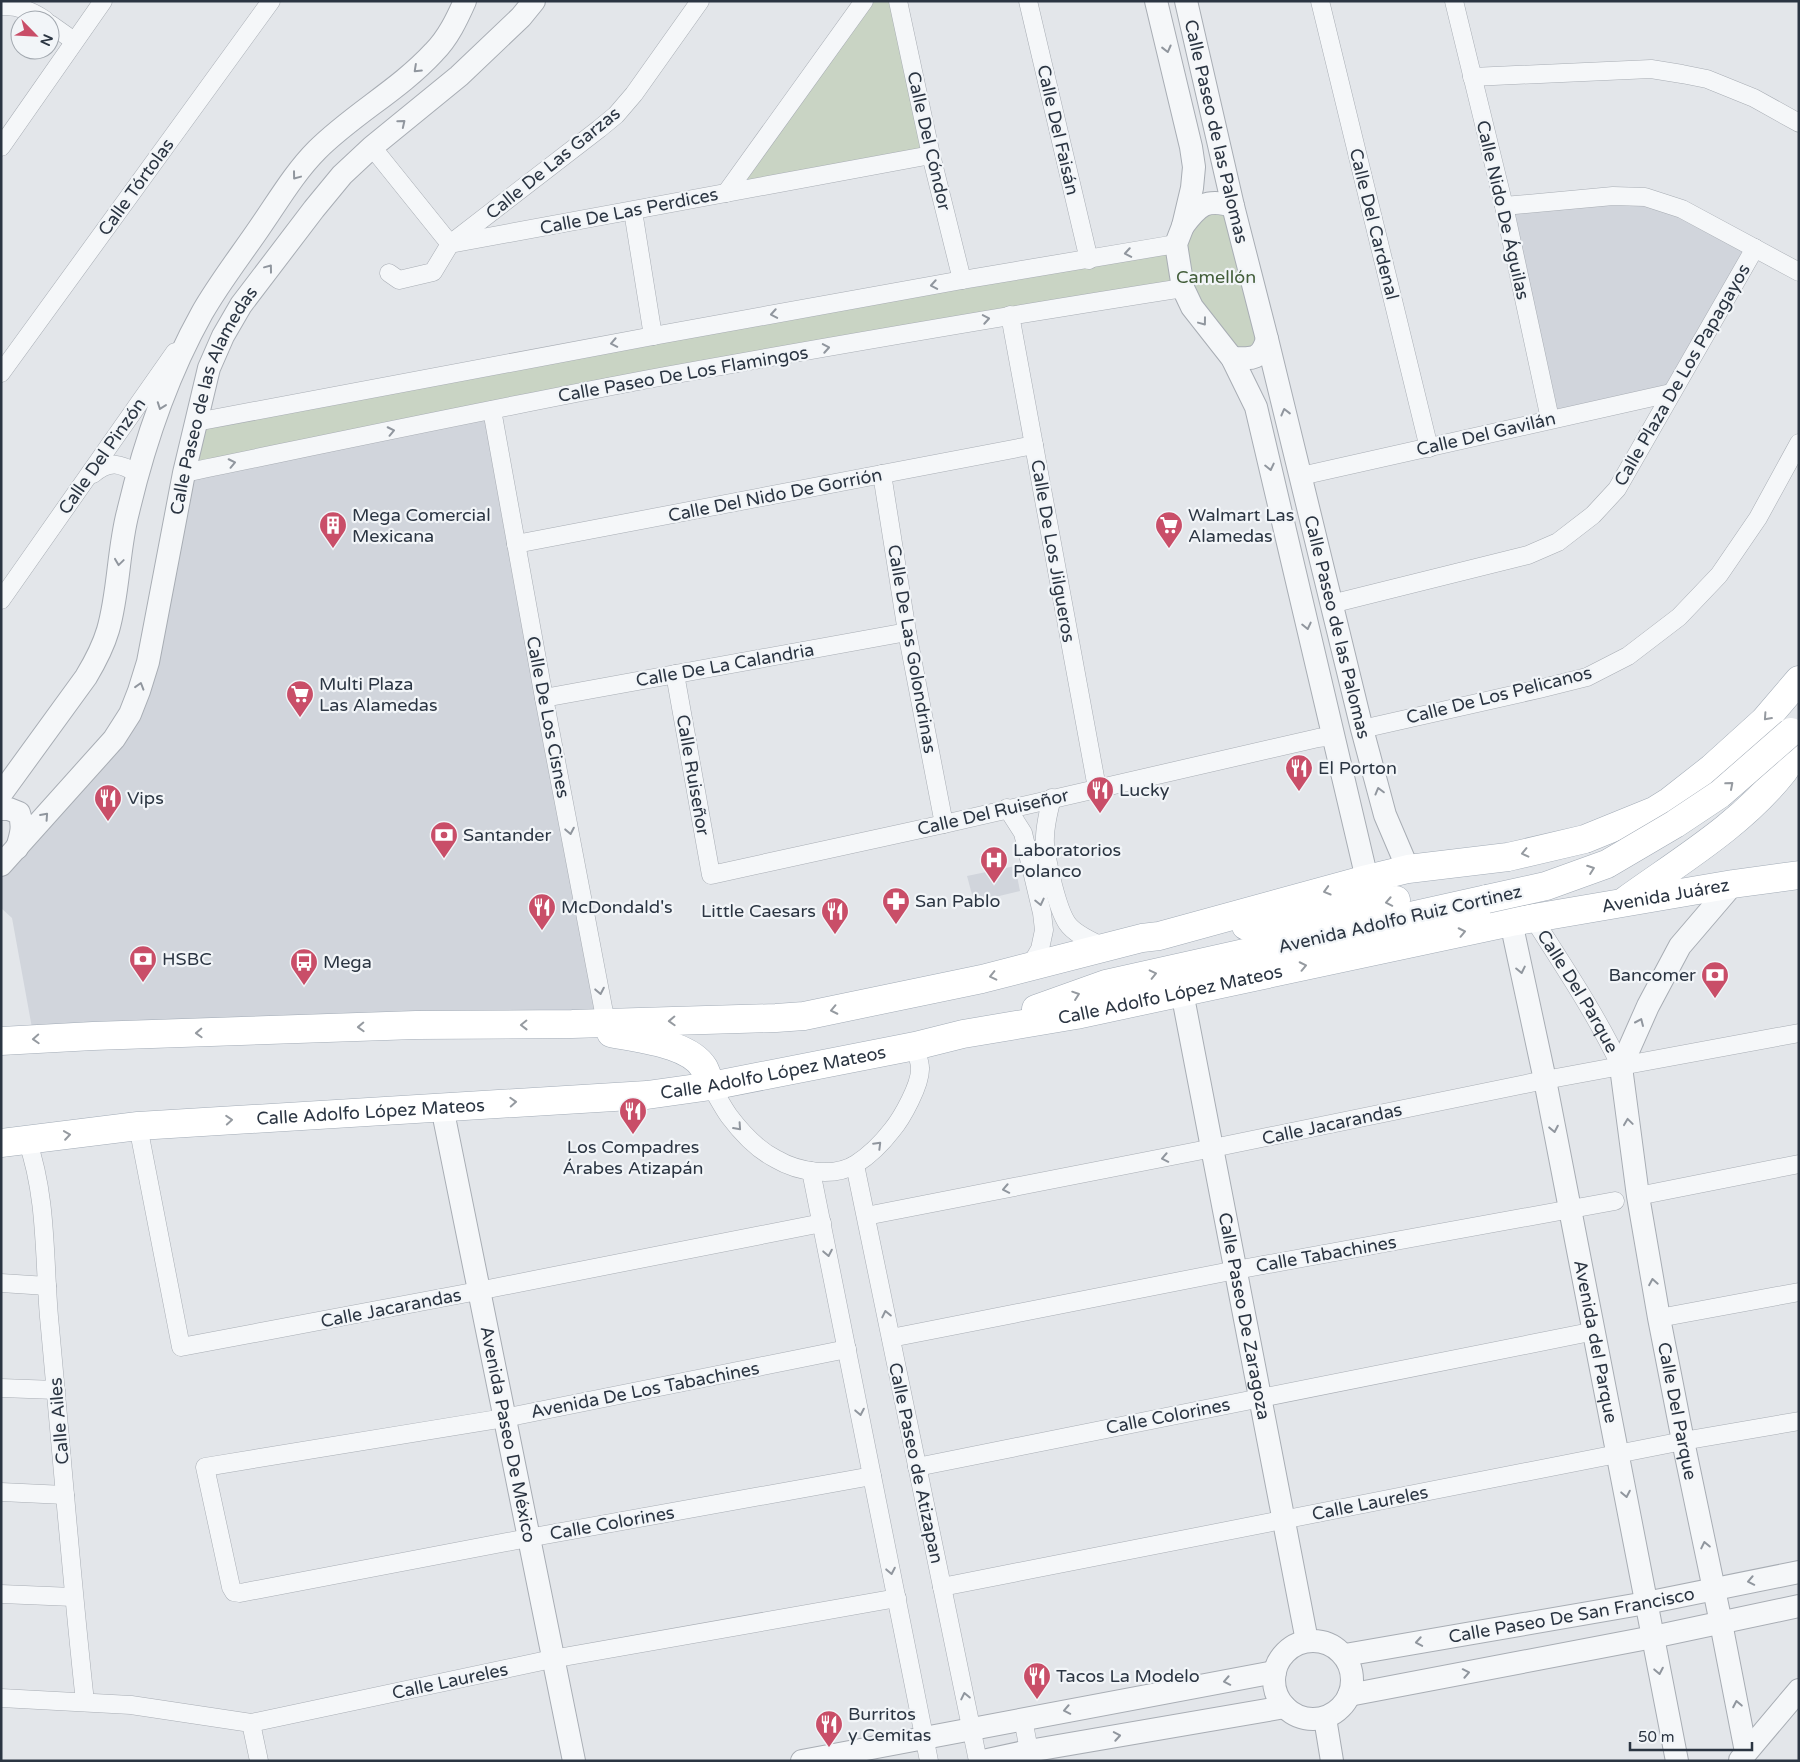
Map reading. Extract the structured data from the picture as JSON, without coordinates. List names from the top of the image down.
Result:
{
  "streets": {
    "main road": ["Avenida Juárez", "Avenida Adolfo Ruiz Cortinez", "Calle Adolfo López Mateos"],
    "street": [
      "Calle Del Faisán",
      "Calle Paseo de las Palomas",
      "Calle Del Cóndor",
      "Calle De Las Garzas",
      "Calle Tórtolas",
      "Calle Nido De Águilas",
      "Calle De Las Perdices",
      "Calle Del Cardenal",
      "Calle Paseo De Los Flamingos",
      "Calle Plaza De Los Papagayos",
      "Calle Paseo de las Alamedas",
      "Calle Del Gavilán",
      "Calle Del Pinzón",
      "Calle Del Nido De Gorrión",
      "Calle De Los Jilgueros",
      "Calle De Las Golondrinas",
      "Calle De La Calandria",
      "Calle De Los Pelicanos",
      "Calle De Los Cisnes",
      "Calle Ruiseñor",
      "Calle Del Ruiseñor",
      "Calle Del Parque",
      "Calle Jacarandas",
      "Calle Tabachines",
      "Calle Paseo De Zaragoza",
      "Avenida del Parque",
      "Avenida De Los Tabachines",
      "Calle Colorines",
      "Calle Ailes",
      "Avenida Paseo De México",
      "Calle Paseo de Atizapan",
      "Calle Laureles",
      "Calle Paseo De San Francisco"
    ]
  },
  "crossings": [
    ["Calle Paseo de las Palomas", "Calle Paseo De Los Flamingos"],
    ["Calle Paseo de las Palomas", "Calle Plaza De Los Papagayos"],
    ["Calle Paseo de las Palomas", "Calle Del Gavilán"],
    ["Calle Paseo de las Palomas", "Calle De Los Pelicanos"],
    ["Calle Paseo de las Palomas", "Calle Del Ruiseñor"],
    ["Calle Paseo de las Palomas", "Avenida Adolfo Ruiz Cortinez"],
    ["Calle Del Cóndor", "Calle De Las Perdices"],
    ["Calle De Las Garzas", "Calle De Las Perdices"],
    ["Calle Nido De Águilas", "Calle Del Gavilán"],
    ["Calle Del Cardenal", "Calle Del Gavilán"],
    ["Calle Paseo De Los Flamingos", "Calle Paseo de las Alamedas"],
    ["Calle Paseo De Los Flamingos", "Calle De Los Jilgueros"],
    ["Calle Paseo De Los Flamingos", "Calle De Los Cisnes"],
    ["Calle Plaza De Los Papagayos", "Calle Del Gavilán"],
    ["Calle Paseo de las Alamedas", "Calle Del Pinzón"],
    ["Calle Del Nido De Gorrión", "Calle De Los Jilgueros"],
    ["Calle Del Nido De Gorrión", "Calle De Las Golondrinas"],
    ["Calle Del Nido De Gorrión", "Calle De Los Cisnes"],
    ["Calle De Los Jilgueros", "Calle Del Ruiseñor"],
    ["Calle De Las Golondrinas", "Calle De La Calandria"],
    ["Calle De Las Golondrinas", "Calle Del Ruiseñor"],
    ["Calle De La Calandria", "Calle De Los Cisnes"],
    ["Calle De La Calandria", "Calle Ruiseñor"],
    ["Calle Ruiseñor", "Calle Del Ruiseñor"],
    ["Avenida Juárez", "Calle Del Parque"],
    ["Avenida Juárez", "Calle Adolfo López Mateos"],
    ["Avenida Juárez", "Avenida del Parque"],
    ["Avenida Adolfo Ruiz Cortinez", "Calle Adolfo López Mateos"],
    ["Calle Del Parque", "Calle Adolfo López Mateos"],
    ["Calle Del Parque", "Calle Jacarandas"],
    ["Calle Del Parque", "Avenida del Parque"],
    ["Calle Del Parque", "Calle Laureles"],
    ["Calle Del Parque", "Calle Paseo De San Francisco"],
    ["Calle Adolfo López Mateos", "Calle Jacarandas"],
    ["Calle Adolfo López Mateos", "Calle Paseo De Zaragoza"],
    ["Calle Adolfo López Mateos", "Avenida del Parque"],
    ["Calle Adolfo López Mateos", "Calle Ailes"],
    ["Calle Adolfo López Mateos", "Avenida Paseo De México"],
    ["Calle Jacarandas", "Calle Paseo De Zaragoza"],
    ["Calle Jacarandas", "Avenida del Parque"],
    ["Calle Jacarandas", "Avenida Paseo De México"],
    ["Calle Jacarandas", "Calle Paseo de Atizapan"],
    ["Calle Tabachines", "Calle Paseo De Zaragoza"],
    ["Calle Tabachines", "Avenida del Parque"],
    ["Calle Tabachines", "Calle Paseo de Atizapan"],
    ["Calle Paseo De Zaragoza", "Calle Colorines"],
    ["Calle Paseo De Zaragoza", "Calle Laureles"],
    ["Calle Paseo De Zaragoza", "Calle Paseo De San Francisco"],
    ["Avenida del Parque", "Calle Colorines"],
    ["Avenida del Parque", "Calle Laureles"],
    ["Avenida del Parque", "Calle Paseo De San Francisco"],
    ["Avenida De Los Tabachines", "Calle Colorines"],
    ["Avenida De Los Tabachines", "Avenida Paseo De México"],
    ["Calle Colorines", "Avenida Paseo De México"],
    ["Calle Colorines", "Calle Paseo de Atizapan"],
    ["Calle Ailes", "Calle Laureles"],
    ["Avenida Paseo De México", "Calle Laureles"],
    ["Calle Paseo de Atizapan", "Calle Laureles"]
  ],
  "one_way": ["Calle De Los Cisnes", "Calle Del Parque", "Avenida del Parque"],
  "parks": ["Camellón"],
  "places": {
    "building": ["Mega Comercial Mexicana"],
    "supermarket": ["Walmart Las Alamedas", "Multi Plaza Las Alamedas"],
    "restaurant": [
      "El Porton",
      "Lucky",
      "Vips",
      "McDondald's",
      "Little Caesars",
      "Los Compadres Árabes Atizapán",
      "Tacos La Modelo",
      "Burritos y Cemitas"
    ],
    "bank": ["Santander", "HSBC", "Bancomer"],
    "hospital": ["Laboratorios Polanco"],
    "pharmacy": ["San Pablo"],
    "bus stop": ["Mega"]
  },
  "scale_bar": "50 m",
  "north": "bottom right"
}
